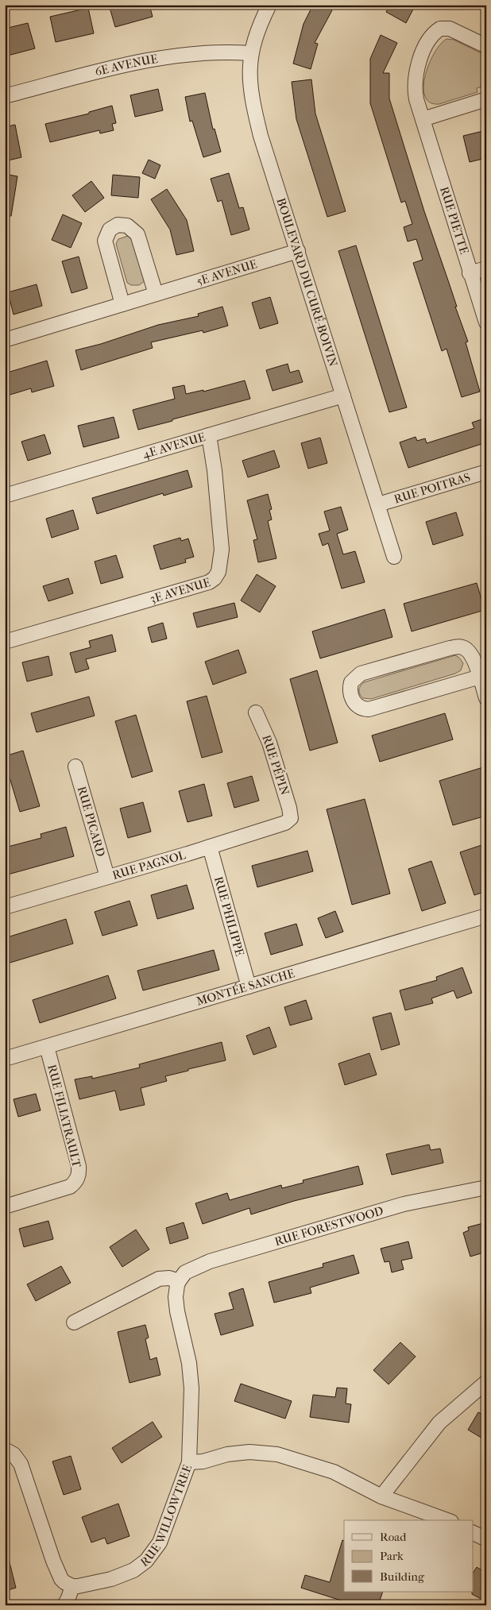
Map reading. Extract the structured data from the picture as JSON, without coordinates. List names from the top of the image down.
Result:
{
  "streets": {
    "street": [
      "6E AVENUE",
      "RUE PIETTE",
      "5E AVENUE",
      "BOULEVARD DU CURÉ-BOIVIN",
      "4E AVENUE",
      "RUE POITRAS",
      "3E AVENUE",
      "RUE PÉPIN",
      "RUE PICARD",
      "RUE PAGNOL",
      "RUE PHILIPPE",
      "MONTÉE SANCHE",
      "RUE FILIATRAULT",
      "RUE FORESTWOOD",
      "RUE WILLOWTREE"
    ]
  },
  "crossings": [
    ["6E AVENUE", "BOULEVARD DU CURÉ-BOIVIN"],
    ["5E AVENUE", "BOULEVARD DU CURÉ-BOIVIN"],
    ["BOULEVARD DU CURÉ-BOIVIN", "4E AVENUE"],
    ["BOULEVARD DU CURÉ-BOIVIN", "RUE POITRAS"],
    ["4E AVENUE", "3E AVENUE"],
    ["RUE PÉPIN", "RUE PAGNOL"],
    ["RUE PICARD", "RUE PAGNOL"],
    ["RUE PAGNOL", "RUE PHILIPPE"],
    ["RUE PHILIPPE", "MONTÉE SANCHE"],
    ["MONTÉE SANCHE", "RUE FILIATRAULT"]
  ],
  "legend": ["Road", "Park", "Building"]
}
